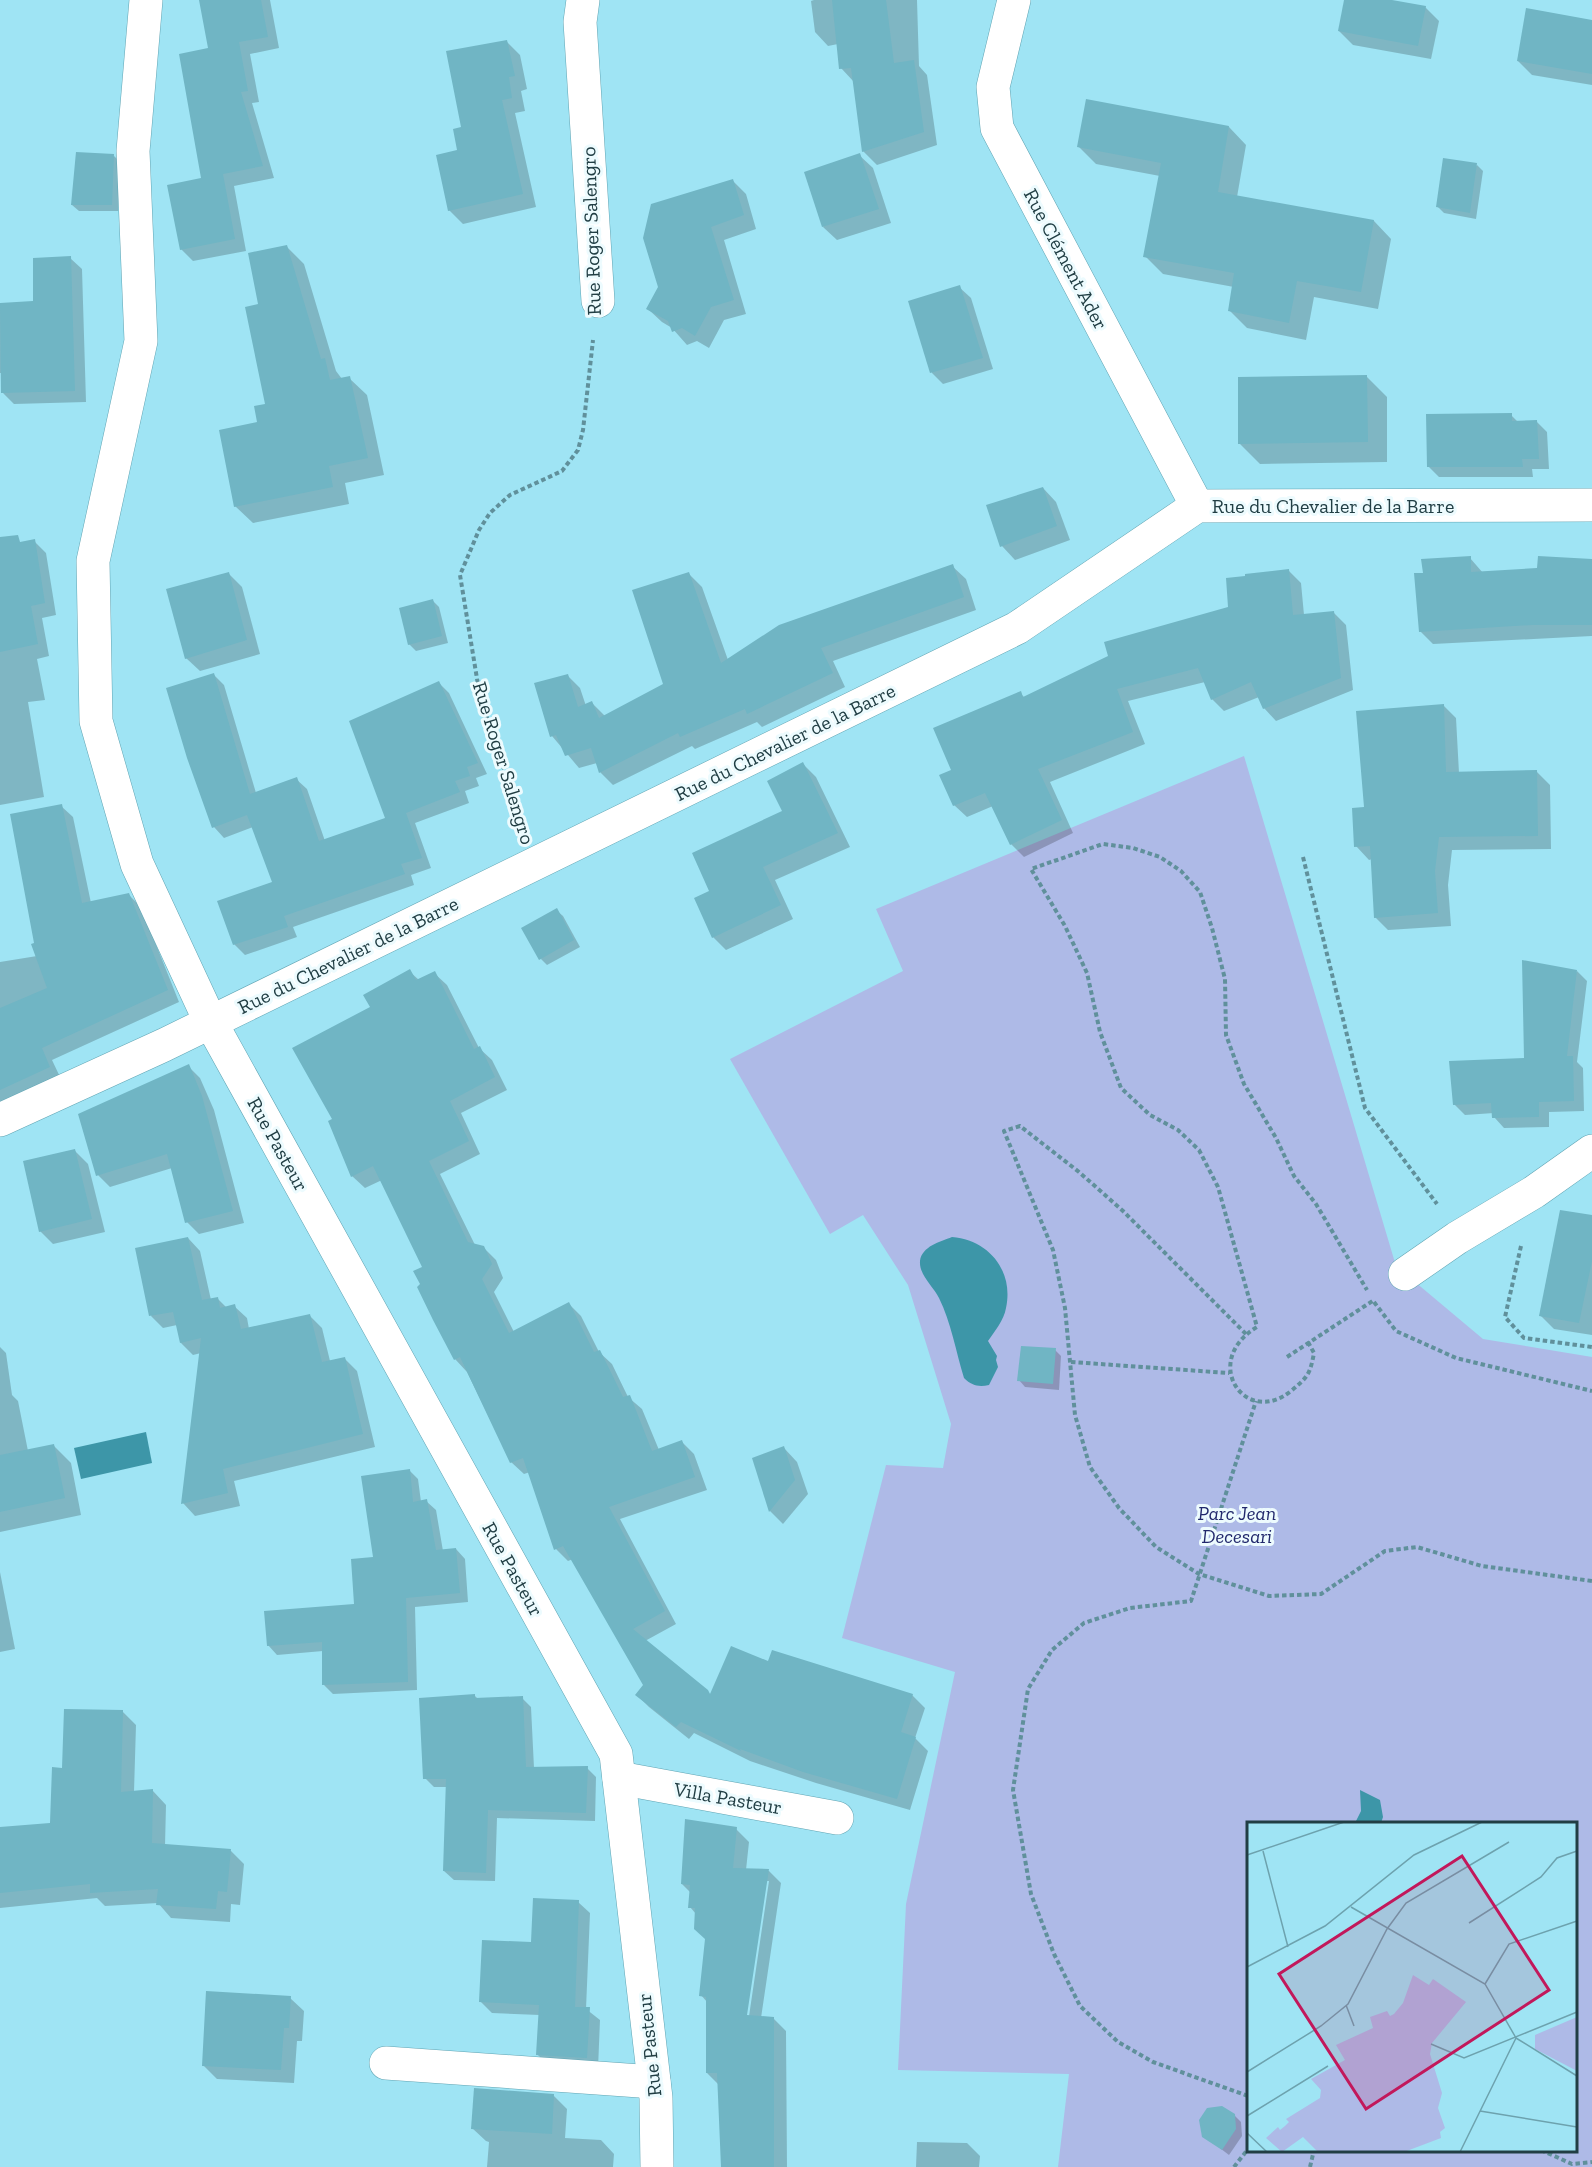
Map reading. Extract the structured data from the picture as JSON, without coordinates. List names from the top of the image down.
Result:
{
  "streets": {
    "street": [
      "Rue Roger Salengro",
      "Rue Clément Ader",
      "Rue du Chevalier de la Barre",
      "Rue Pasteur",
      "Villa Pasteur"
    ]
  },
  "crossings": [
    ["Rue Roger Salengro", "Rue du Chevalier de la Barre"],
    ["Rue Clément Ader", "Rue du Chevalier de la Barre"],
    ["Rue du Chevalier de la Barre", "Rue Pasteur"],
    ["Rue Pasteur", "Villa Pasteur"]
  ],
  "parks": ["Parc Jean Decesari"]
}
